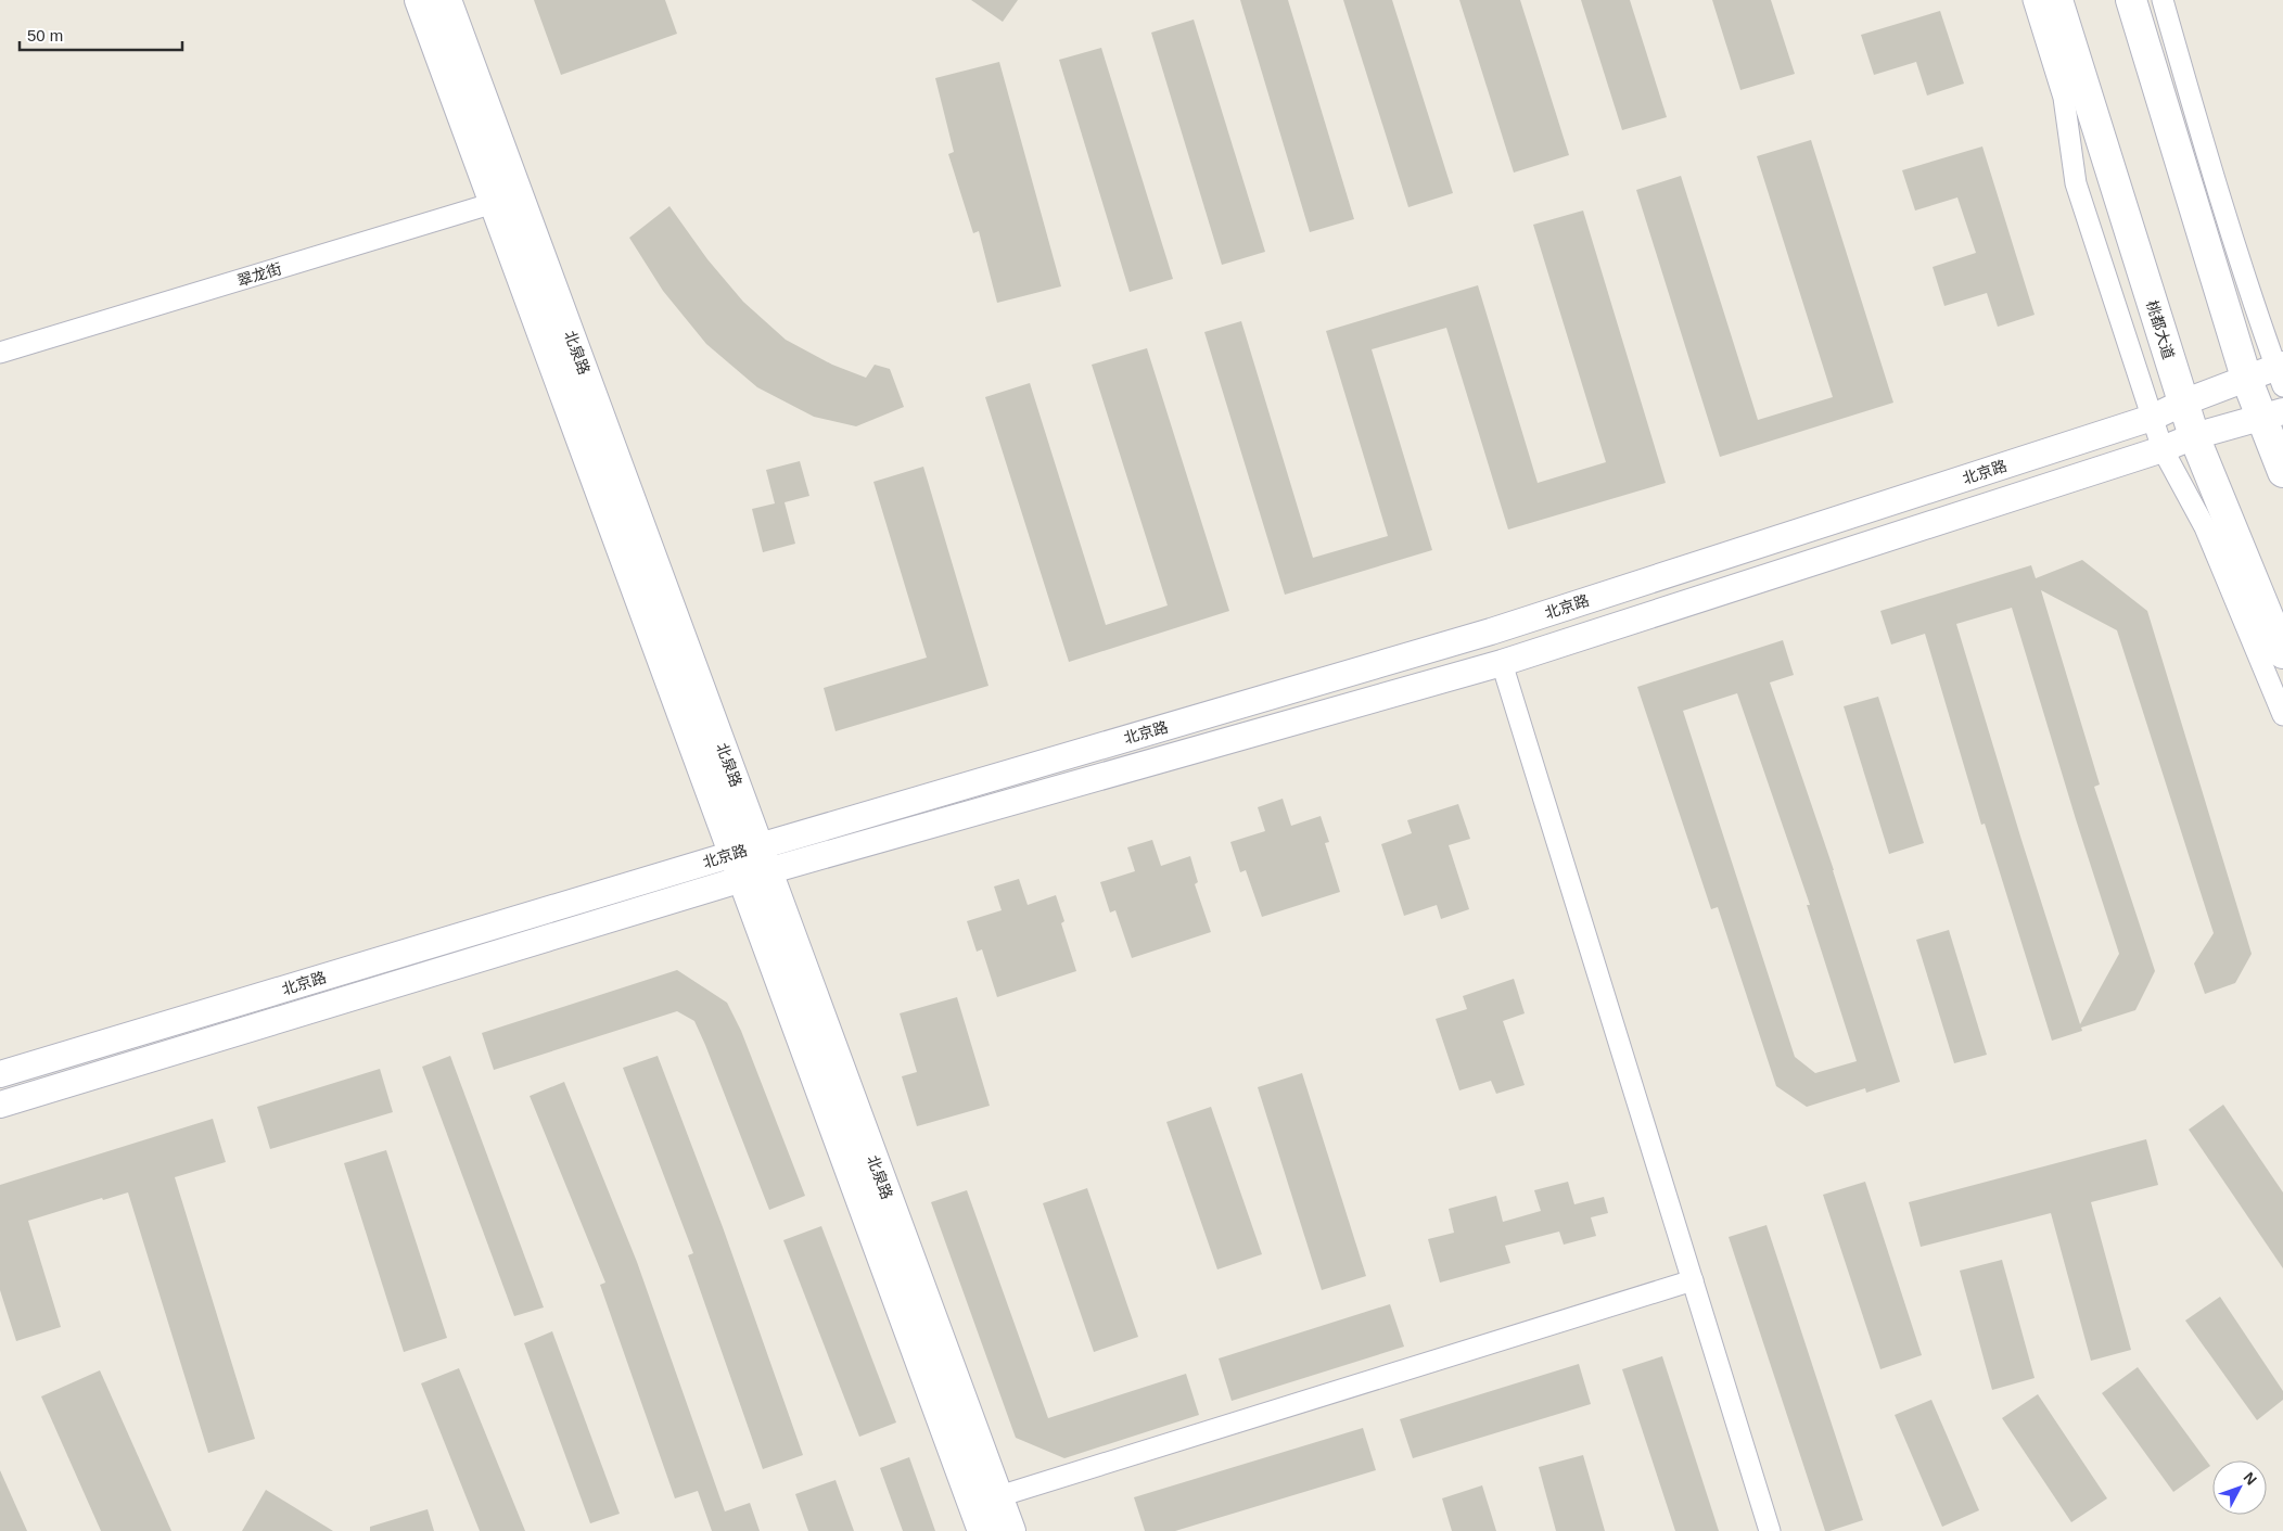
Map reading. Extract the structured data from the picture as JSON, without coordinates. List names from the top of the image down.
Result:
{
  "streets": {
    "main road": ["桃都大道", "北泉路"],
    "street": ["翠龙街", "北京路"]
  },
  "crossings": [
    ["翠龙街", "北泉路"],
    ["桃都大道", "北京路"],
    ["北泉路", "北京路"]
  ],
  "scale_bar": "50 m",
  "north": "top right"
}
